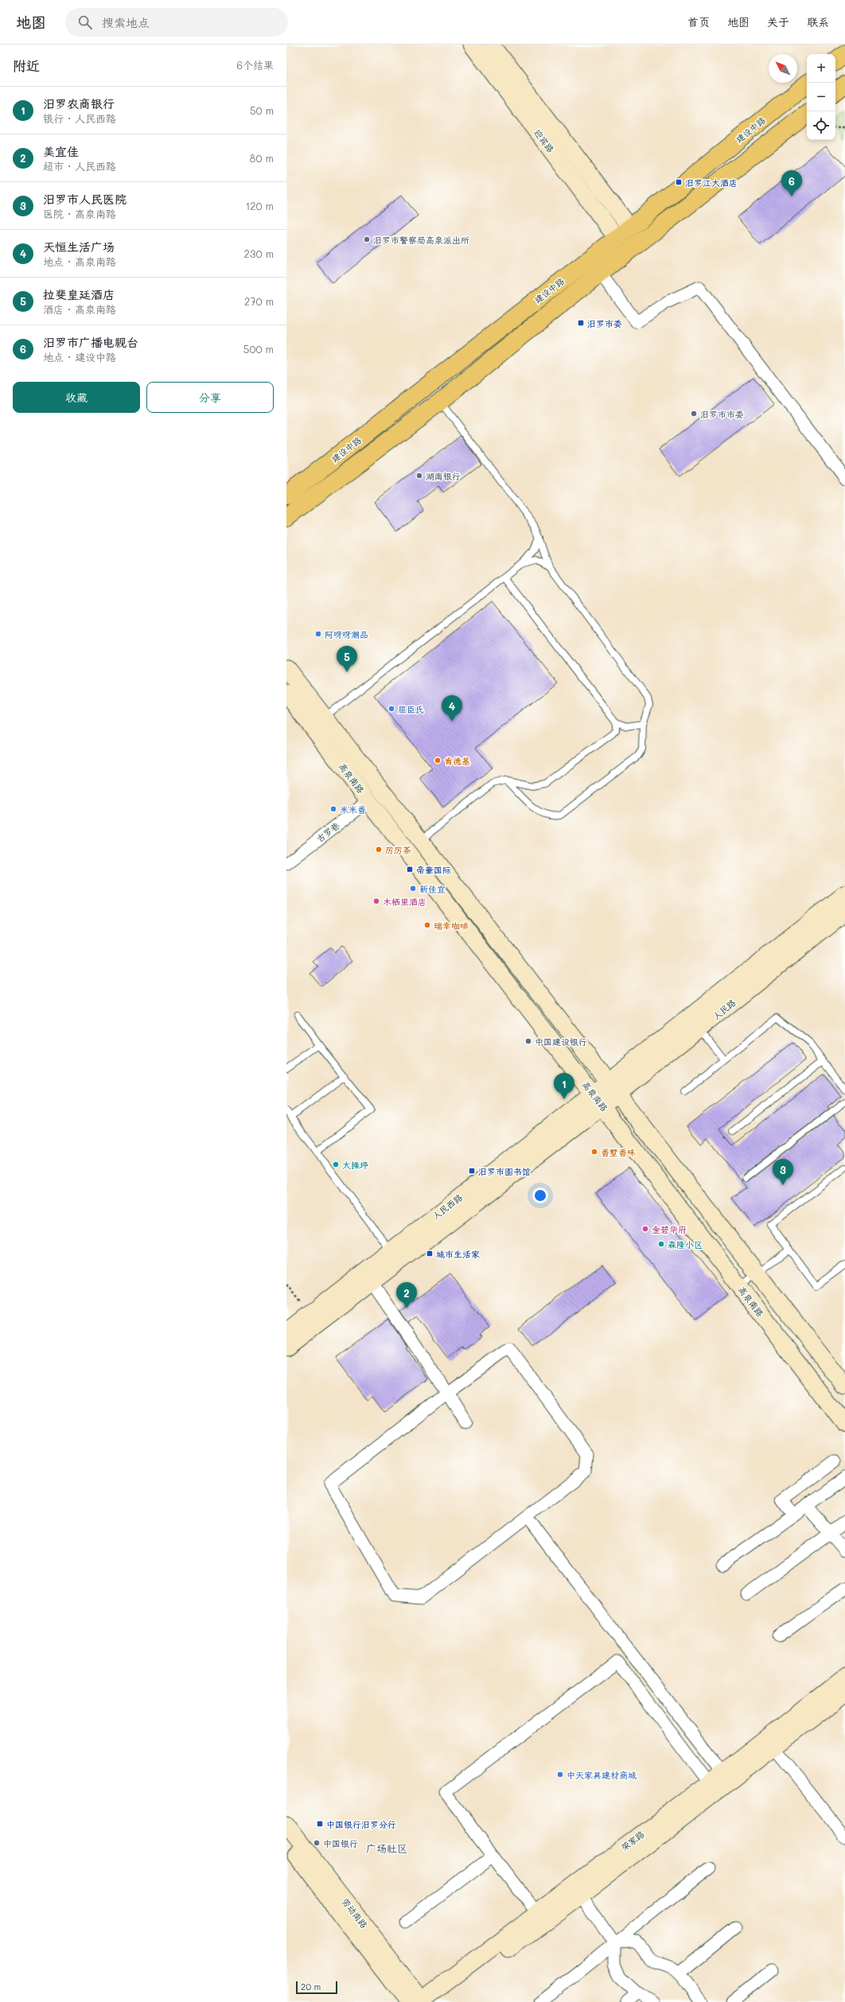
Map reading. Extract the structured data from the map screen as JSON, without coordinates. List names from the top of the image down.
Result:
{
  "streets": {
    "main road": ["建设中路"],
    "street": [
      "迎宾路",
      "高泉南路",
      "古罗巷",
      "人民路",
      "人民西路",
      "荣家路",
      "劳动南路"
    ]
  },
  "crossings": [
    ["建设中路", "迎宾路"],
    ["高泉南路", "古罗巷"],
    ["高泉南路", "人民路"],
    ["高泉南路", "人民西路"],
    ["人民路", "人民西路"],
    ["荣家路", "劳动南路"]
  ],
  "districts": ["广场社区"],
  "places": {
    "transit": [
      "汨罗江大酒店",
      "汨罗市委",
      "帝豪国际",
      "汨罗市图书馆",
      "城市生活家",
      "中国银行汨罗分行"
    ],
    "other": [
      "汨罗市警察局高泉派出所",
      "汨罗市市委",
      "湖南银行",
      "阿呀呀潮品",
      "屈臣氏",
      "肯德基",
      "米米香",
      "厉厉茶",
      "新佳宜",
      "木栖里酒店",
      "瑞幸咖啡",
      "中国建设银行",
      "香墅香味",
      "大操坪",
      "金碧华府",
      "森隆小区",
      "中天家具建材商城",
      "中国银行"
    ]
  },
  "scale_bar": "20 m",
  "north": "top left",
  "page": {
    "header": "地图",
    "search": "搜索地点",
    "nav": [
      "首页",
      "地图",
      "关于",
      "联系"
    ],
    "heading": ["附近", "6个结果"],
    "map_buttons": ["+", "−"],
    "list": [
      {
        "mark": "1",
        "name": "汨罗农商银行",
        "note": "银行 · 人民西路",
        "value": "50 m"
      },
      {
        "mark": "2",
        "name": "美宜佳",
        "note": "超市 · 人民西路",
        "value": "80 m"
      },
      {
        "mark": "3",
        "name": "汨罗市人民医院",
        "note": "医院 · 高泉南路",
        "value": "120 m"
      },
      {
        "mark": "4",
        "name": "天恒生活广场",
        "note": "地点 · 高泉南路",
        "value": "230 m"
      },
      {
        "mark": "5",
        "name": "拉斐皇廷酒店",
        "note": "酒店 · 高泉南路",
        "value": "270 m"
      },
      {
        "mark": "6",
        "name": "汨罗市广播电视台",
        "note": "地点 · 建设中路",
        "value": "500 m"
      }
    ],
    "pins": [
      "6",
      "5",
      "4",
      "1",
      "3",
      "2"
    ],
    "buttons": ["收藏", "分享"],
    "scale": "20 m"
  }
}
